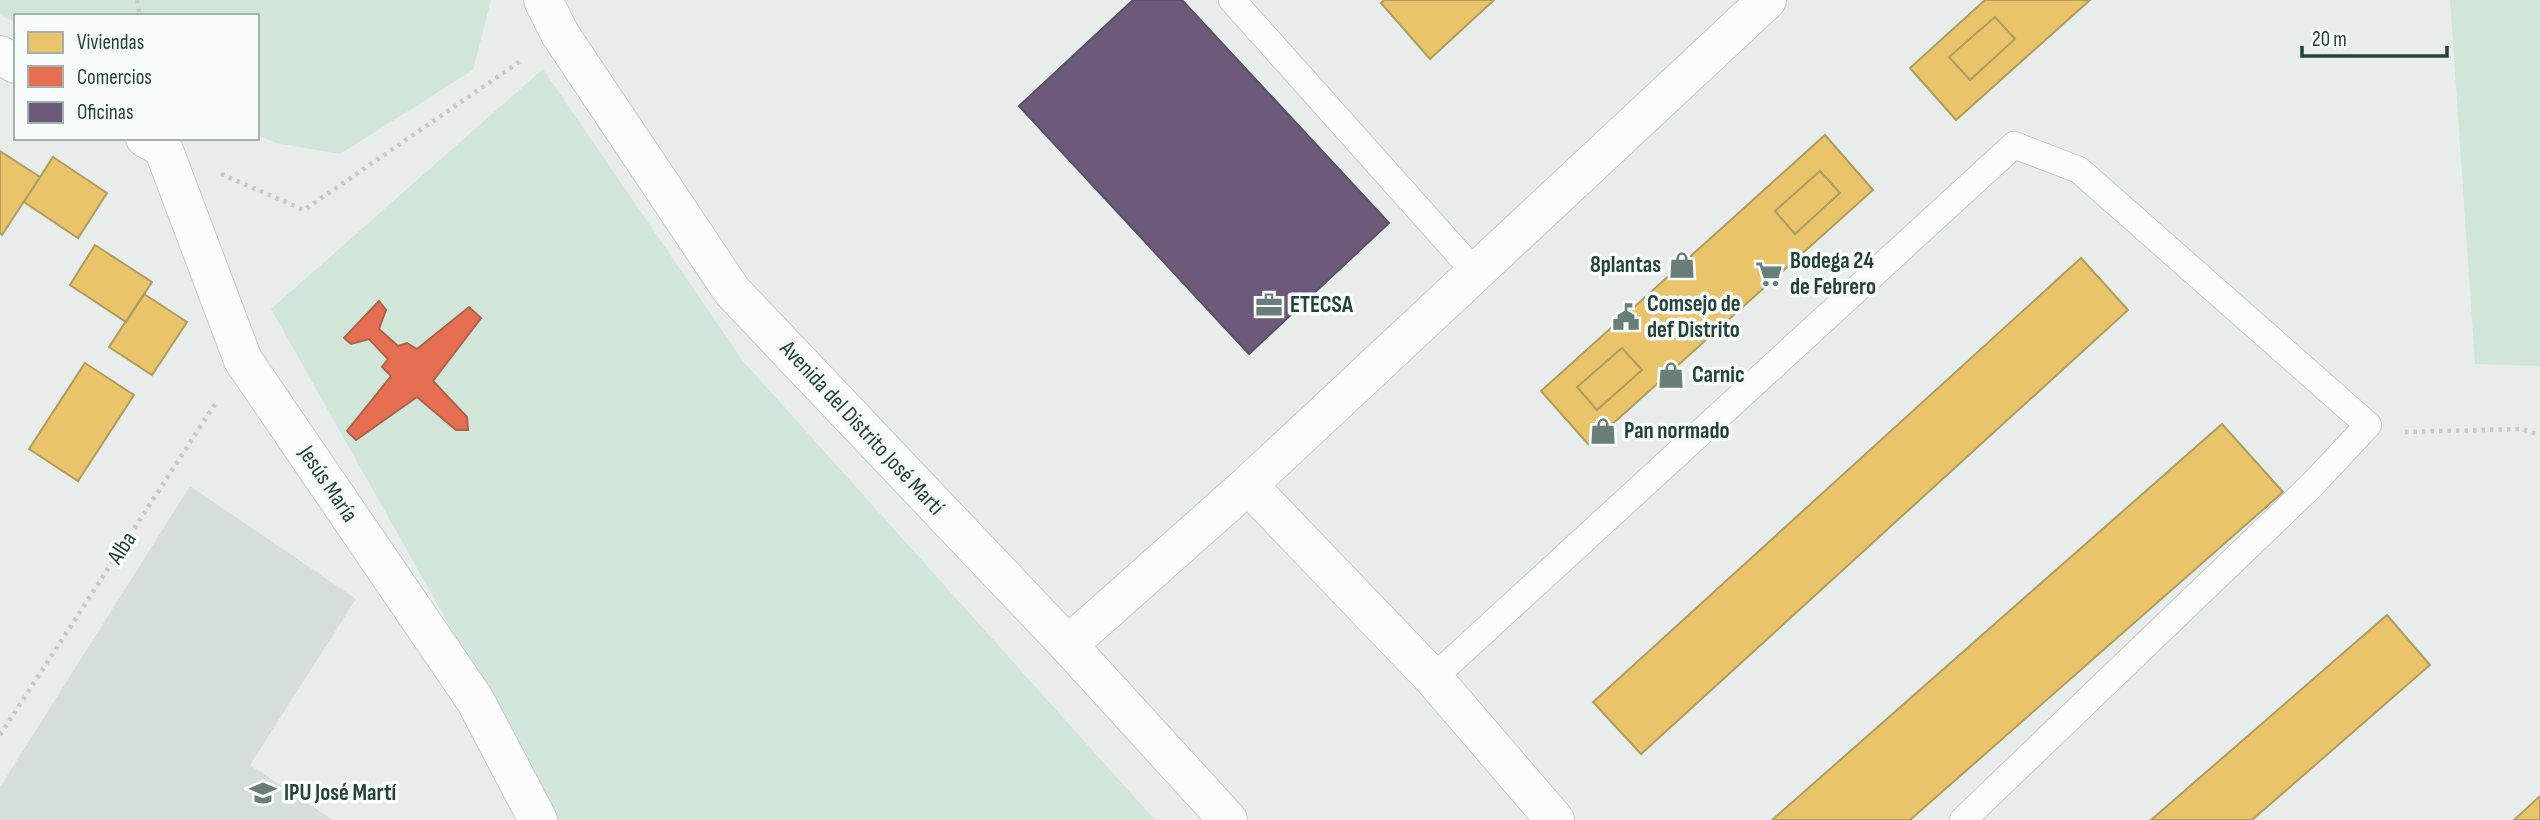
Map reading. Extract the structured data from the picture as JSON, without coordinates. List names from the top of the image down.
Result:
{
  "streets": {
    "street": ["Avenida del Distrito José Martí", "Jesús María"],
    "path": ["Alba"]
  },
  "crossings": [
    ["Jesús María", "Alba"]
  ],
  "places": {
    "shop": ["8plantas", "Carnic", "Pan normado"],
    "supermarket": ["Bodega 24 de Febrero"],
    "office": ["ETECSA"],
    "public building": ["Comsejo de def Distrito"],
    "school or university": ["IPU José Martí"]
  },
  "legend": ["Viviendas", "Comercios", "Oficinas"],
  "scale_bar": "20 m"
}
